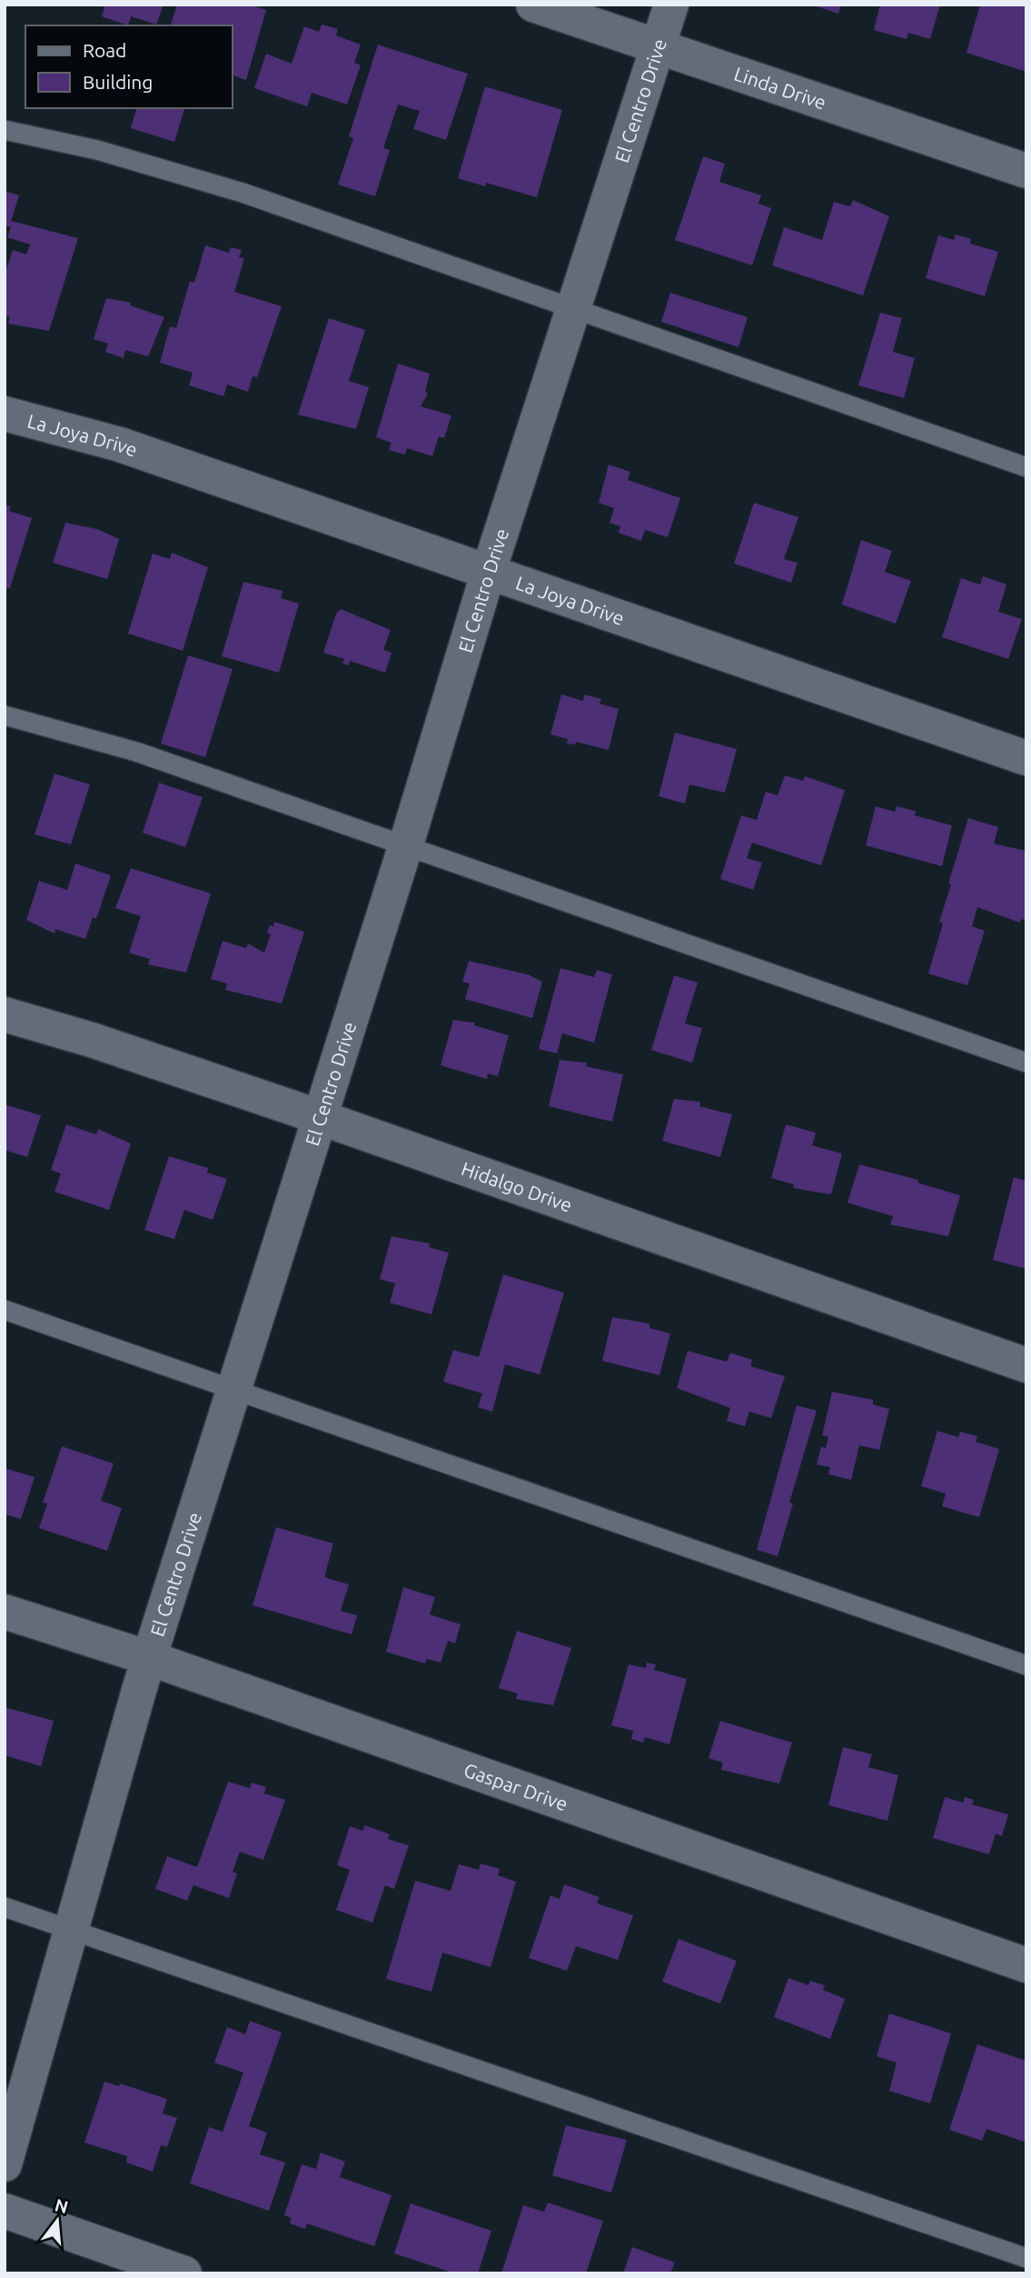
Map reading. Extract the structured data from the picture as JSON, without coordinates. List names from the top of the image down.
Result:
{
  "streets": {
    "street": [
      "Linda Drive",
      "El Centro Drive",
      "La Joya Drive",
      "Hidalgo Drive",
      "Gaspar Drive"
    ]
  },
  "crossings": [
    ["Linda Drive", "El Centro Drive"],
    ["El Centro Drive", "La Joya Drive"],
    ["El Centro Drive", "Hidalgo Drive"],
    ["El Centro Drive", "Gaspar Drive"]
  ],
  "legend": ["Road", "Building"],
  "north": "top"
}
